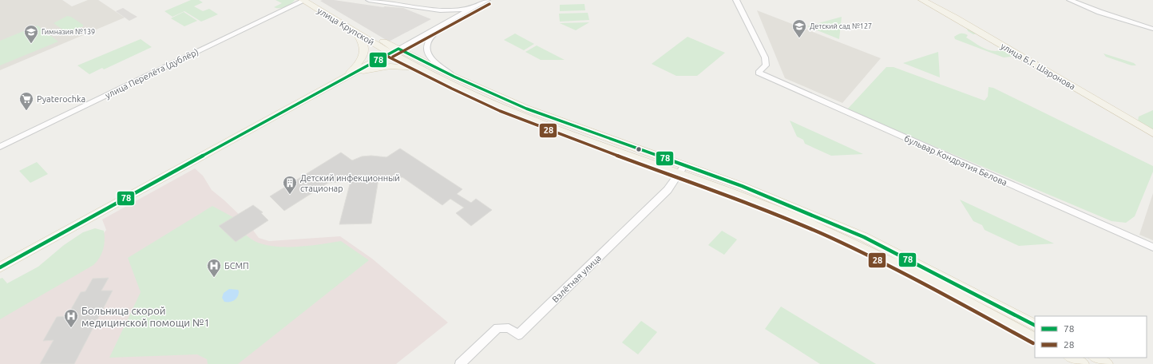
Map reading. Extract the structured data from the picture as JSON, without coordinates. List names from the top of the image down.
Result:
{
  "streets": {
    "main road": ["улица Крупской", "улица Б.Г. Шаронова"],
    "street": ["улица Перелёта (дублёр)", "бульвар Кондратия Белова", "Взлётная улица"]
  },
  "crossings": [
    ["улица Крупской", "улица Перелёта (дублёр)"],
    ["улица Крупской", "Взлётная улица"]
  ],
  "places": {
    "school or university": ["Детский сад №127", "Гимназия №139"],
    "supermarket": ["Pyaterochka"],
    "building": ["Детский инфекционный стационар"],
    "hospital": ["БСМП", "Больница скорой медицинской помощи №1"]
  },
  "lines": ["transit line 28", "transit line 78"],
  "legend": ["78", "28"]
}
